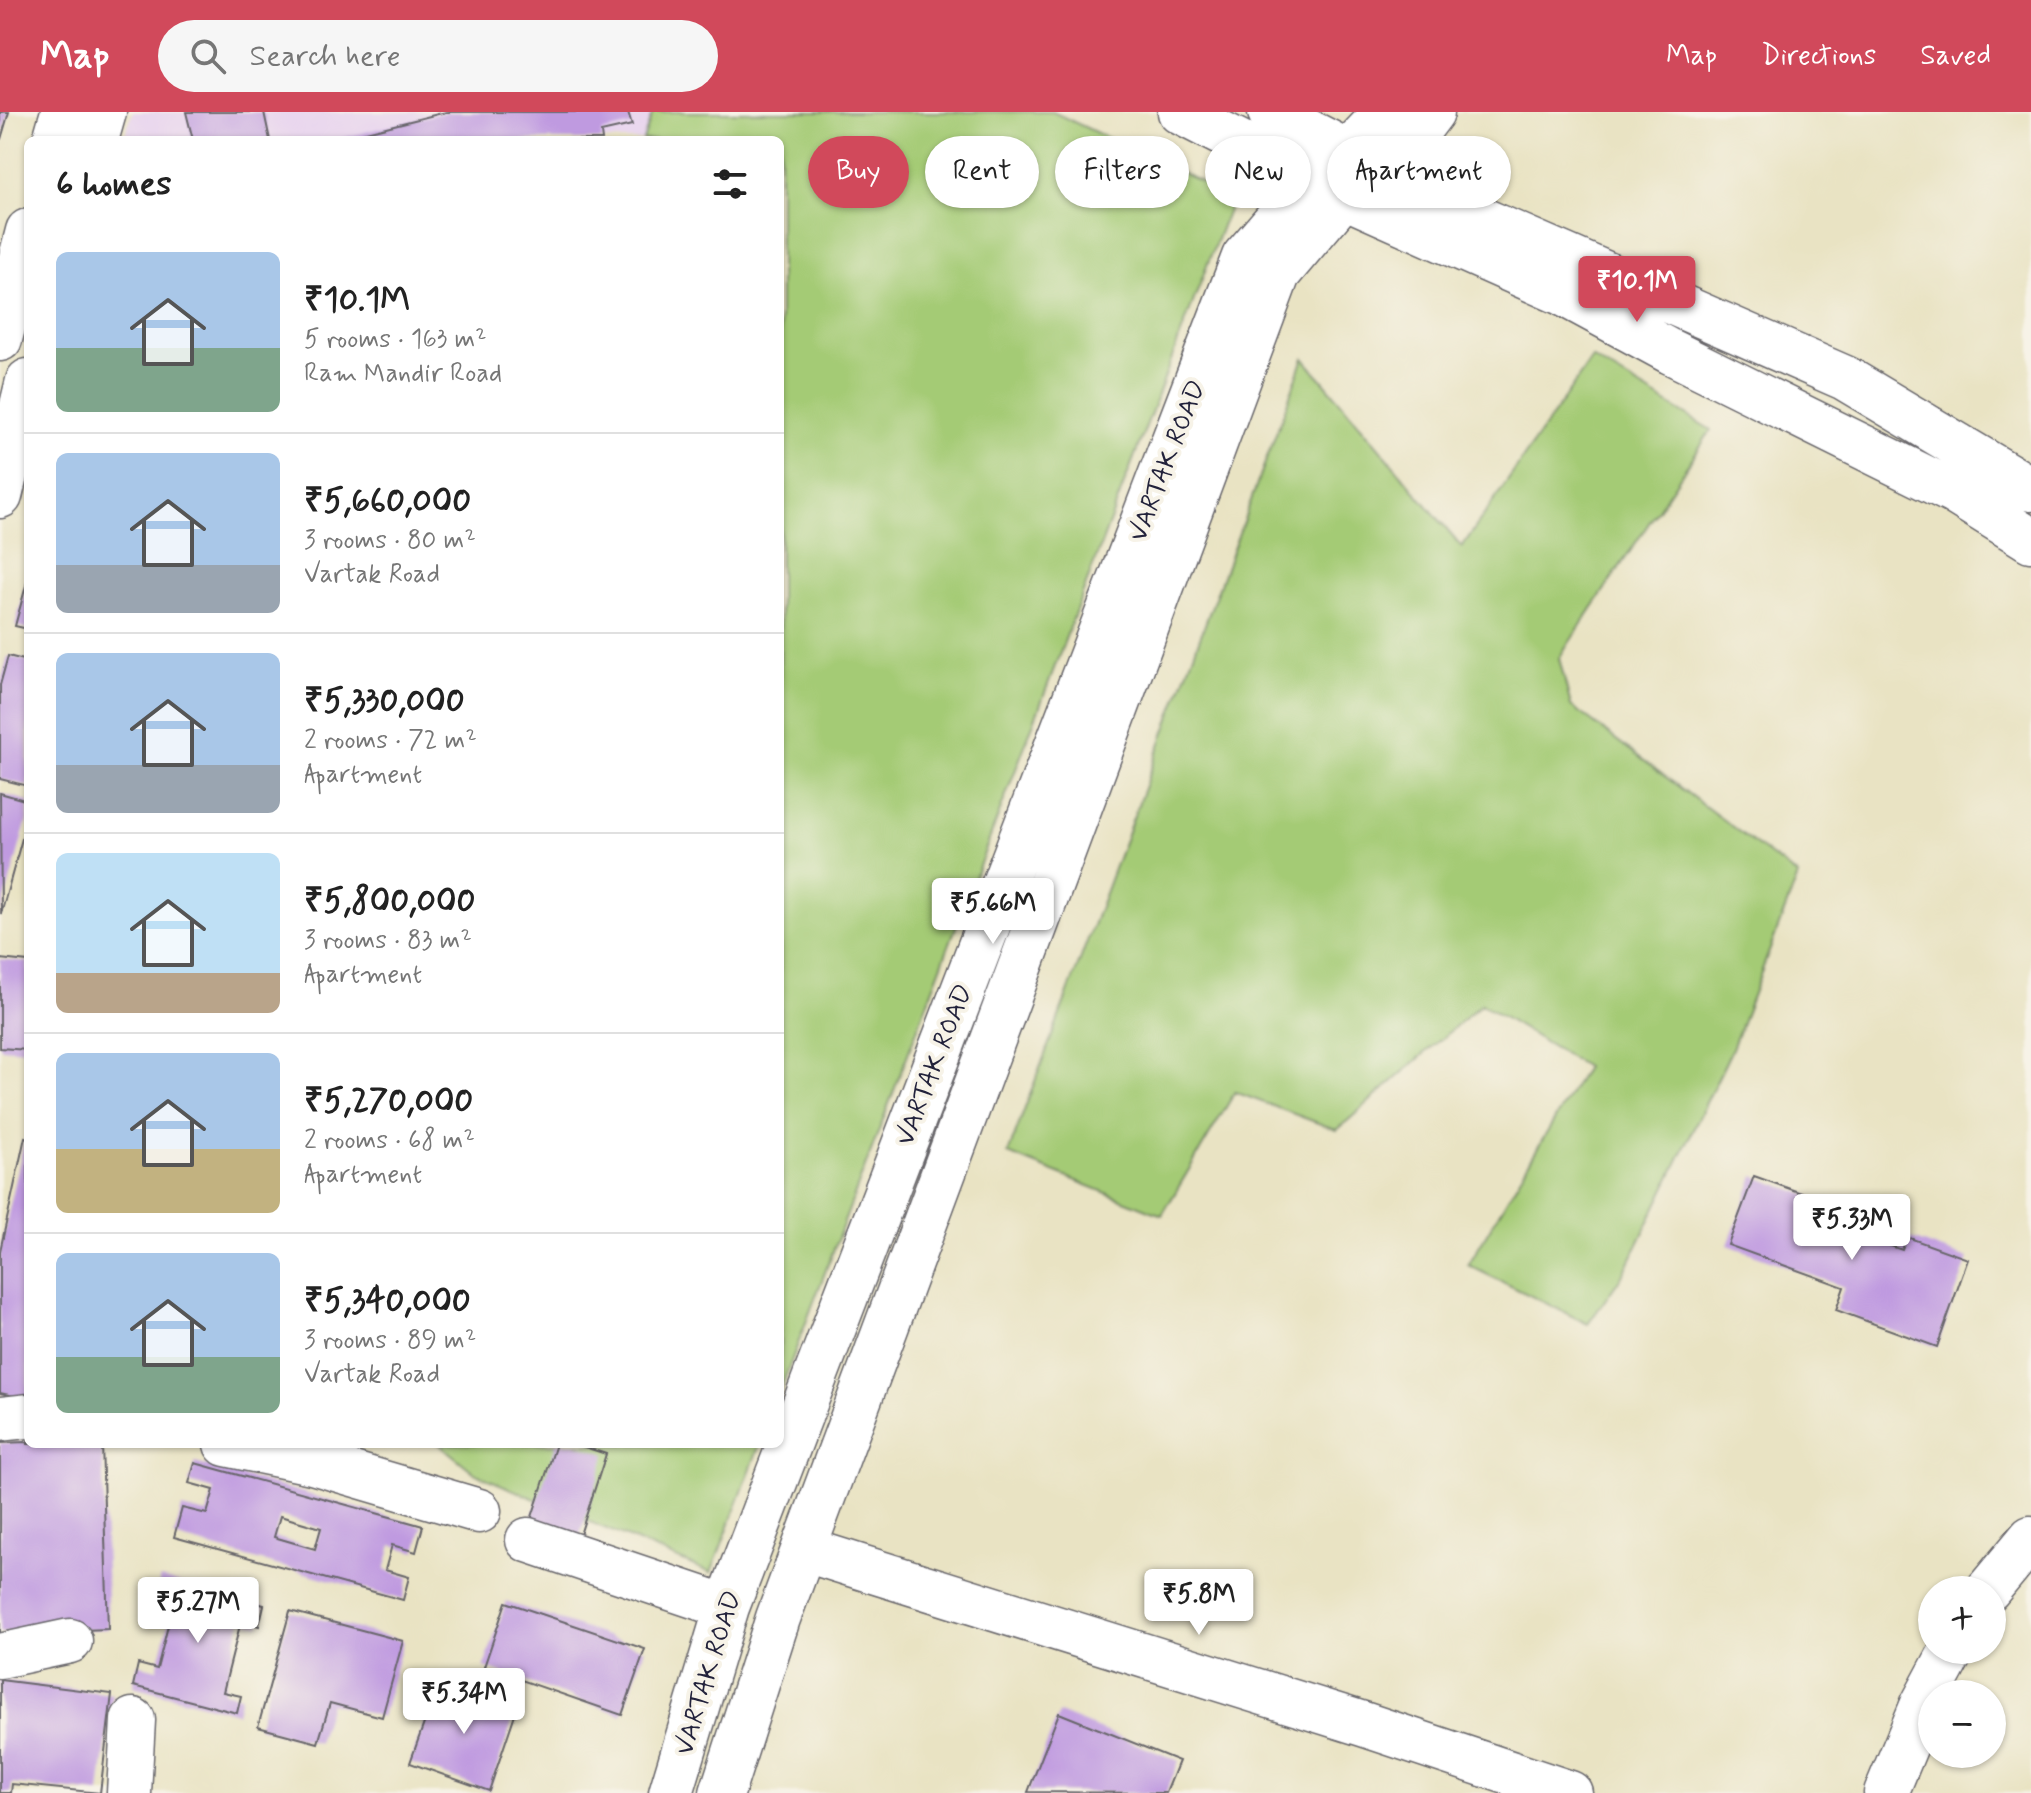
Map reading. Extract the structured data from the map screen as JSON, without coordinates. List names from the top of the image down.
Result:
{
  "streets": {
    "street": ["VARTAK ROAD"]
  },
  "page": {
    "header": "Map",
    "search": "Search here",
    "nav": ["Map", "Directions", "Saved"],
    "chip": [
      "Buy",
      "Rent",
      "Filters",
      "New",
      "Apartment"
    ],
    "heading": "6 homes",
    "list": [
      {
        "name": "₹10.1M",
        "note": "5 rooms · 163 m² · Ram Mandir Road"
      },
      {
        "name": "₹5,660,000",
        "note": "3 rooms · 80 m² · Vartak Road"
      },
      {
        "name": "₹5,330,000",
        "note": "2 rooms · 72 m² · Apartment"
      },
      {
        "name": "₹5,800,000",
        "note": "3 rooms · 83 m² · Apartment"
      },
      {
        "name": "₹5,270,000",
        "note": "2 rooms · 68 m² · Apartment"
      },
      {
        "name": "₹5,340,000",
        "note": "3 rooms · 89 m² · Vartak Road"
      }
    ],
    "price": [
      "₹10.1M",
      "₹5.66M",
      "₹5.33M",
      "₹5.8M",
      "₹5.27M",
      "₹5.34M"
    ],
    "map_buttons": ["+", "−"]
  }
}
